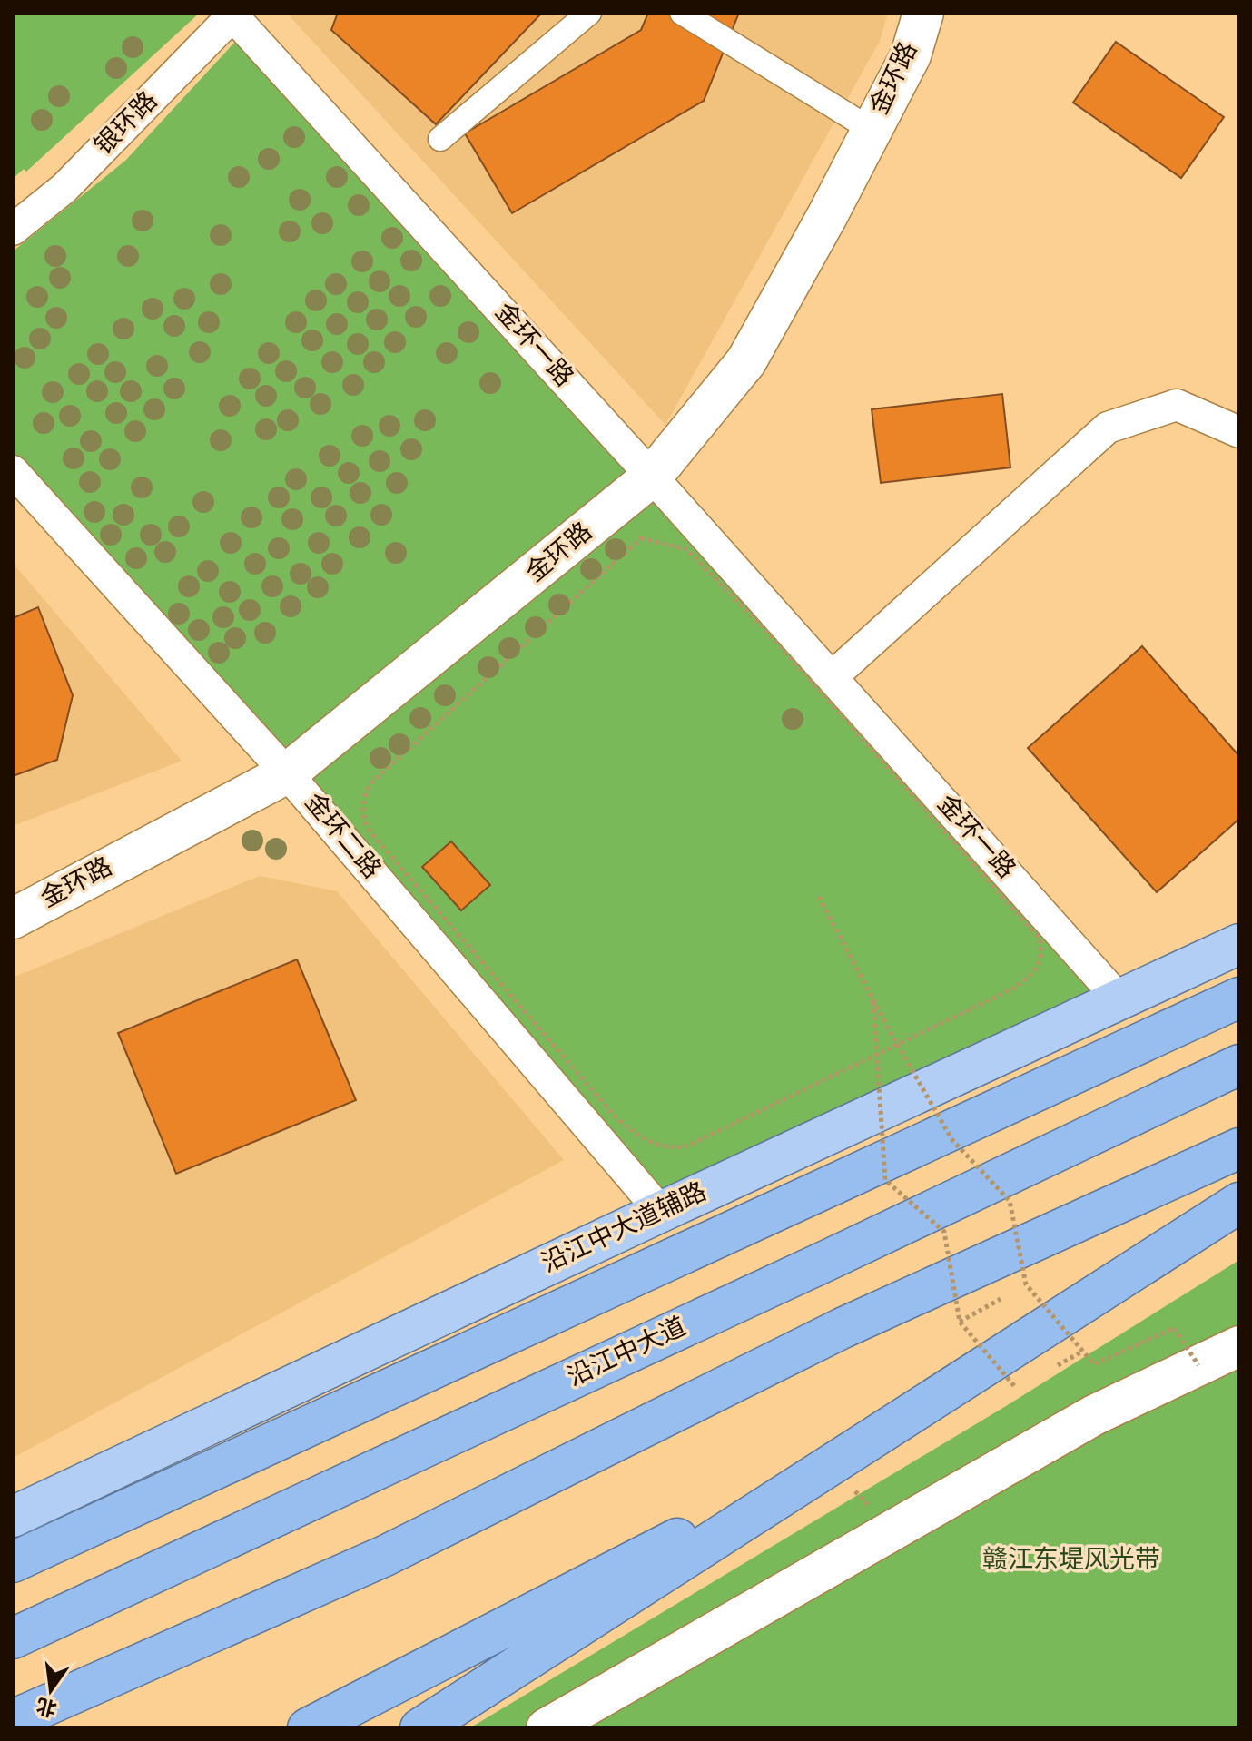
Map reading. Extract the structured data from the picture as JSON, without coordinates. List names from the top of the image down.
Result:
{
  "streets": {
    "highway": ["沿江中大道"],
    "main road": ["沿江中大道辅路"],
    "street": [
      "金环路",
      "银环路",
      "金环一路",
      "金环二路"
    ]
  },
  "crossings": [
    ["金环路", "金环一路"],
    ["金环路", "金环二路"],
    ["银环路", "金环一路"],
    ["金环一路", "沿江中大道辅路"],
    ["金环二路", "沿江中大道辅路"]
  ],
  "parks": ["赣江东堤风光带"],
  "north": "bottom"
}
